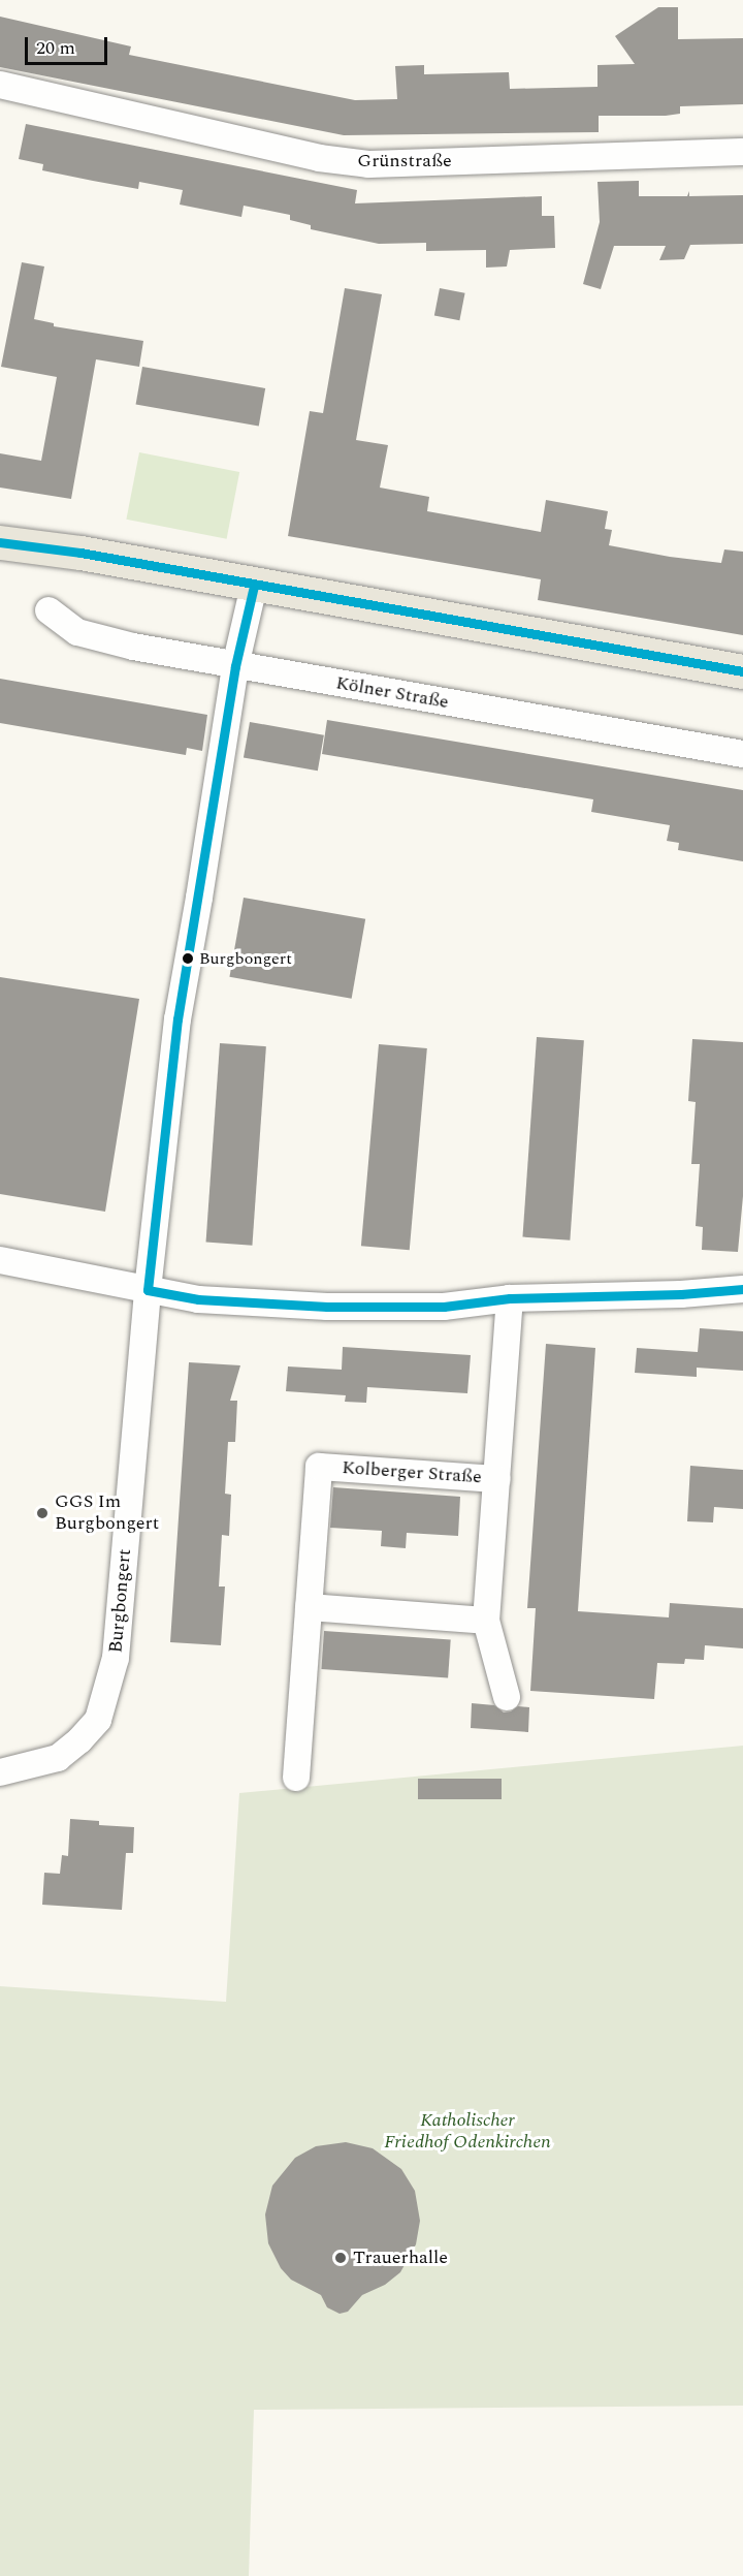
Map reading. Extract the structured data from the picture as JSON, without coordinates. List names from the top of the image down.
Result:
{
  "streets": {
    "street": [
      "Grünstraße",
      "Kölner Straße",
      "Kolberger Straße",
      "Burgbongert"
    ]
  },
  "crossings": [
    ["Kölner Straße", "Burgbongert"]
  ],
  "parks": ["Katholischer Friedhof Odenkirchen"],
  "places": ["Burgbongert", "GGS Im Burgbongert", "Trauerhalle"],
  "scale_bar": "20 m"
}
